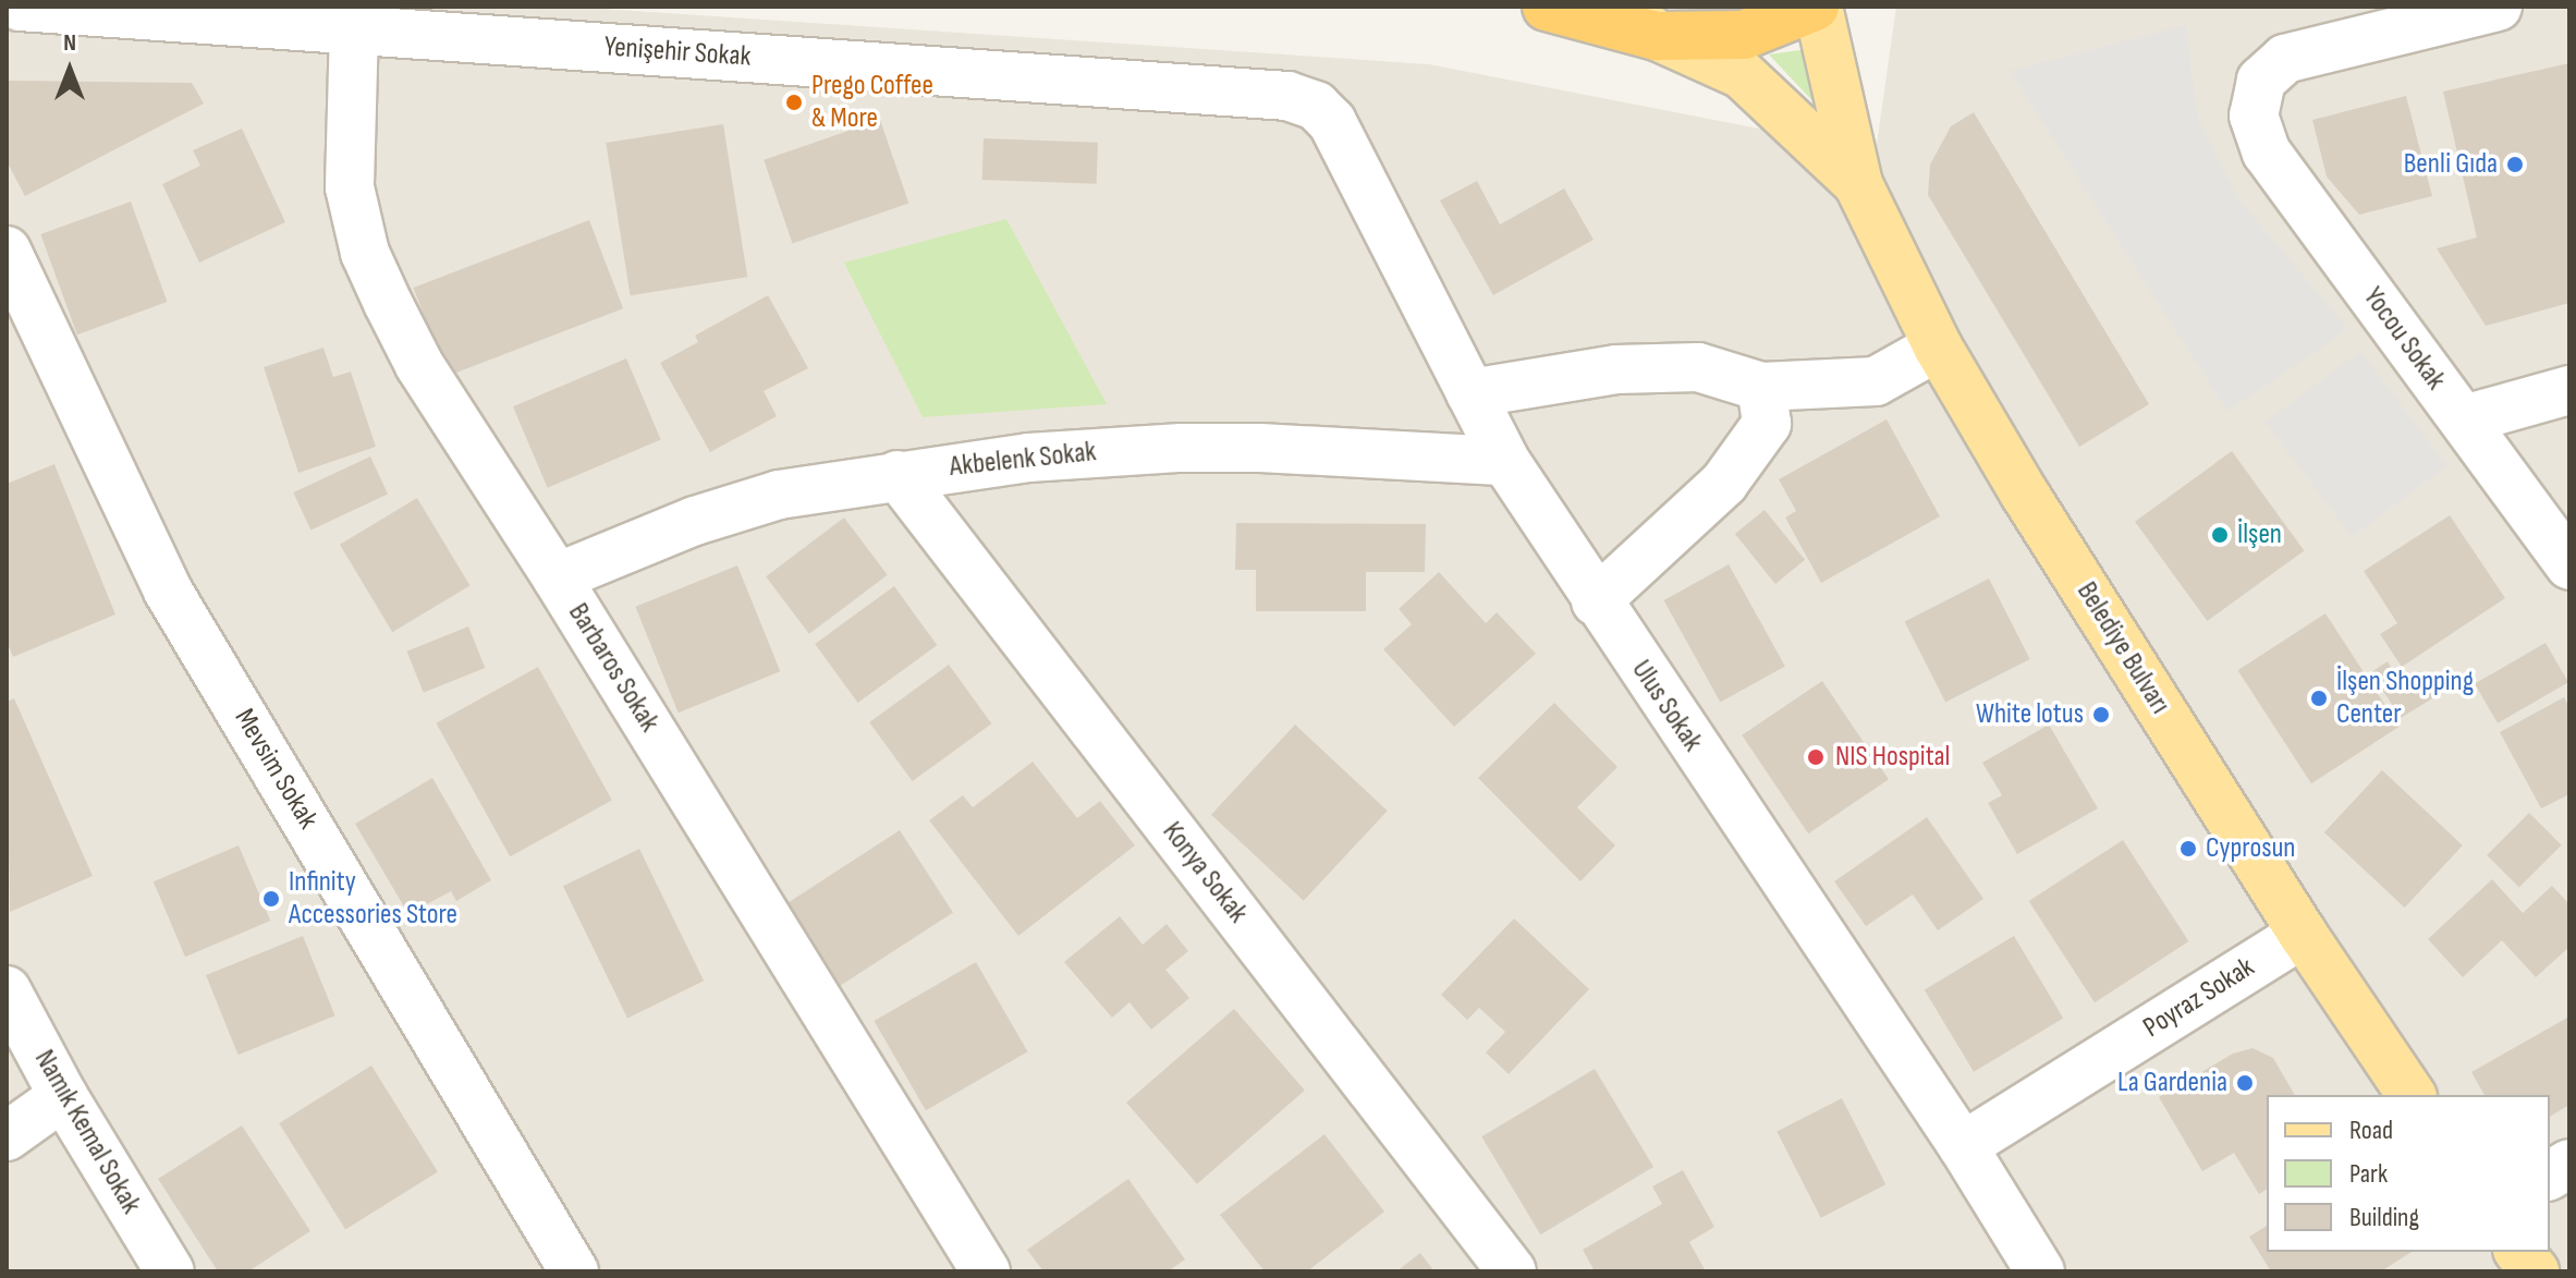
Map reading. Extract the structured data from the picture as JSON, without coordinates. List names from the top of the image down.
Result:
{
  "streets": {
    "main road": ["Belediye Bulvarı"],
    "street": [
      "Yenişehir Sokak",
      "Yocou Sokak",
      "Akbelenk Sokak",
      "Barbaros Sokak",
      "Ulus Sokak",
      "Mevsim Sokak",
      "Konya Sokak",
      "Poyraz Sokak",
      "Namık Kemal Sokak"
    ]
  },
  "crossings": [
    ["Yenişehir Sokak", "Barbaros Sokak"],
    ["Yenişehir Sokak", "Ulus Sokak"],
    ["Akbelenk Sokak", "Barbaros Sokak"],
    ["Akbelenk Sokak", "Ulus Sokak"],
    ["Akbelenk Sokak", "Konya Sokak"],
    ["Belediye Bulvarı", "Poyraz Sokak"],
    ["Ulus Sokak", "Poyraz Sokak"]
  ],
  "places": [
    "Prego Coffee & More",
    "Benli Gıda",
    "İlşen",
    "İlşen Shopping Center",
    "White lotus",
    "NIS Hospital",
    "Cyprosun",
    "Infinity Accessories Store",
    "La Gardenia"
  ],
  "legend": ["Road", "Park", "Building"],
  "north": "top"
}
